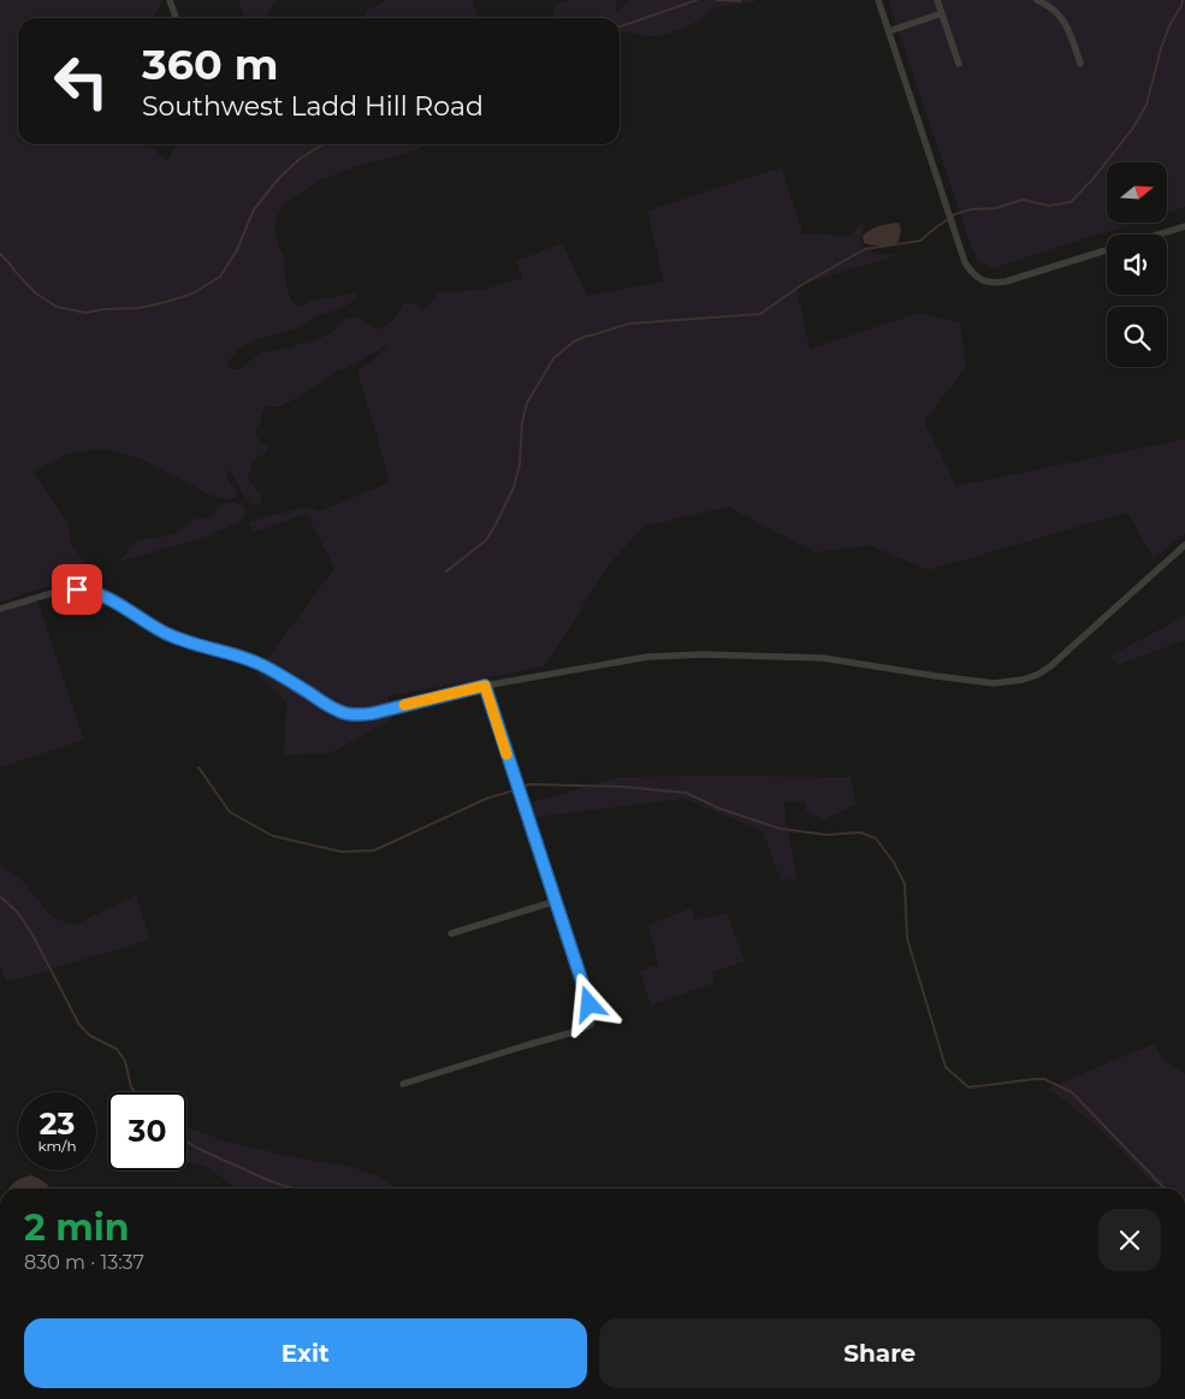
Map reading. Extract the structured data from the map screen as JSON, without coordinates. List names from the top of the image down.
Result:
{
  "north": "right",
  "page": {
    "turn": ["360 m", "Southwest Ladd Hill Road"],
    "speed": "23 km/h",
    "limit": "30",
    "heading": ["2 min", "830 m · 13:37"],
    "buttons": ["Exit", "Share"]
  }
}
